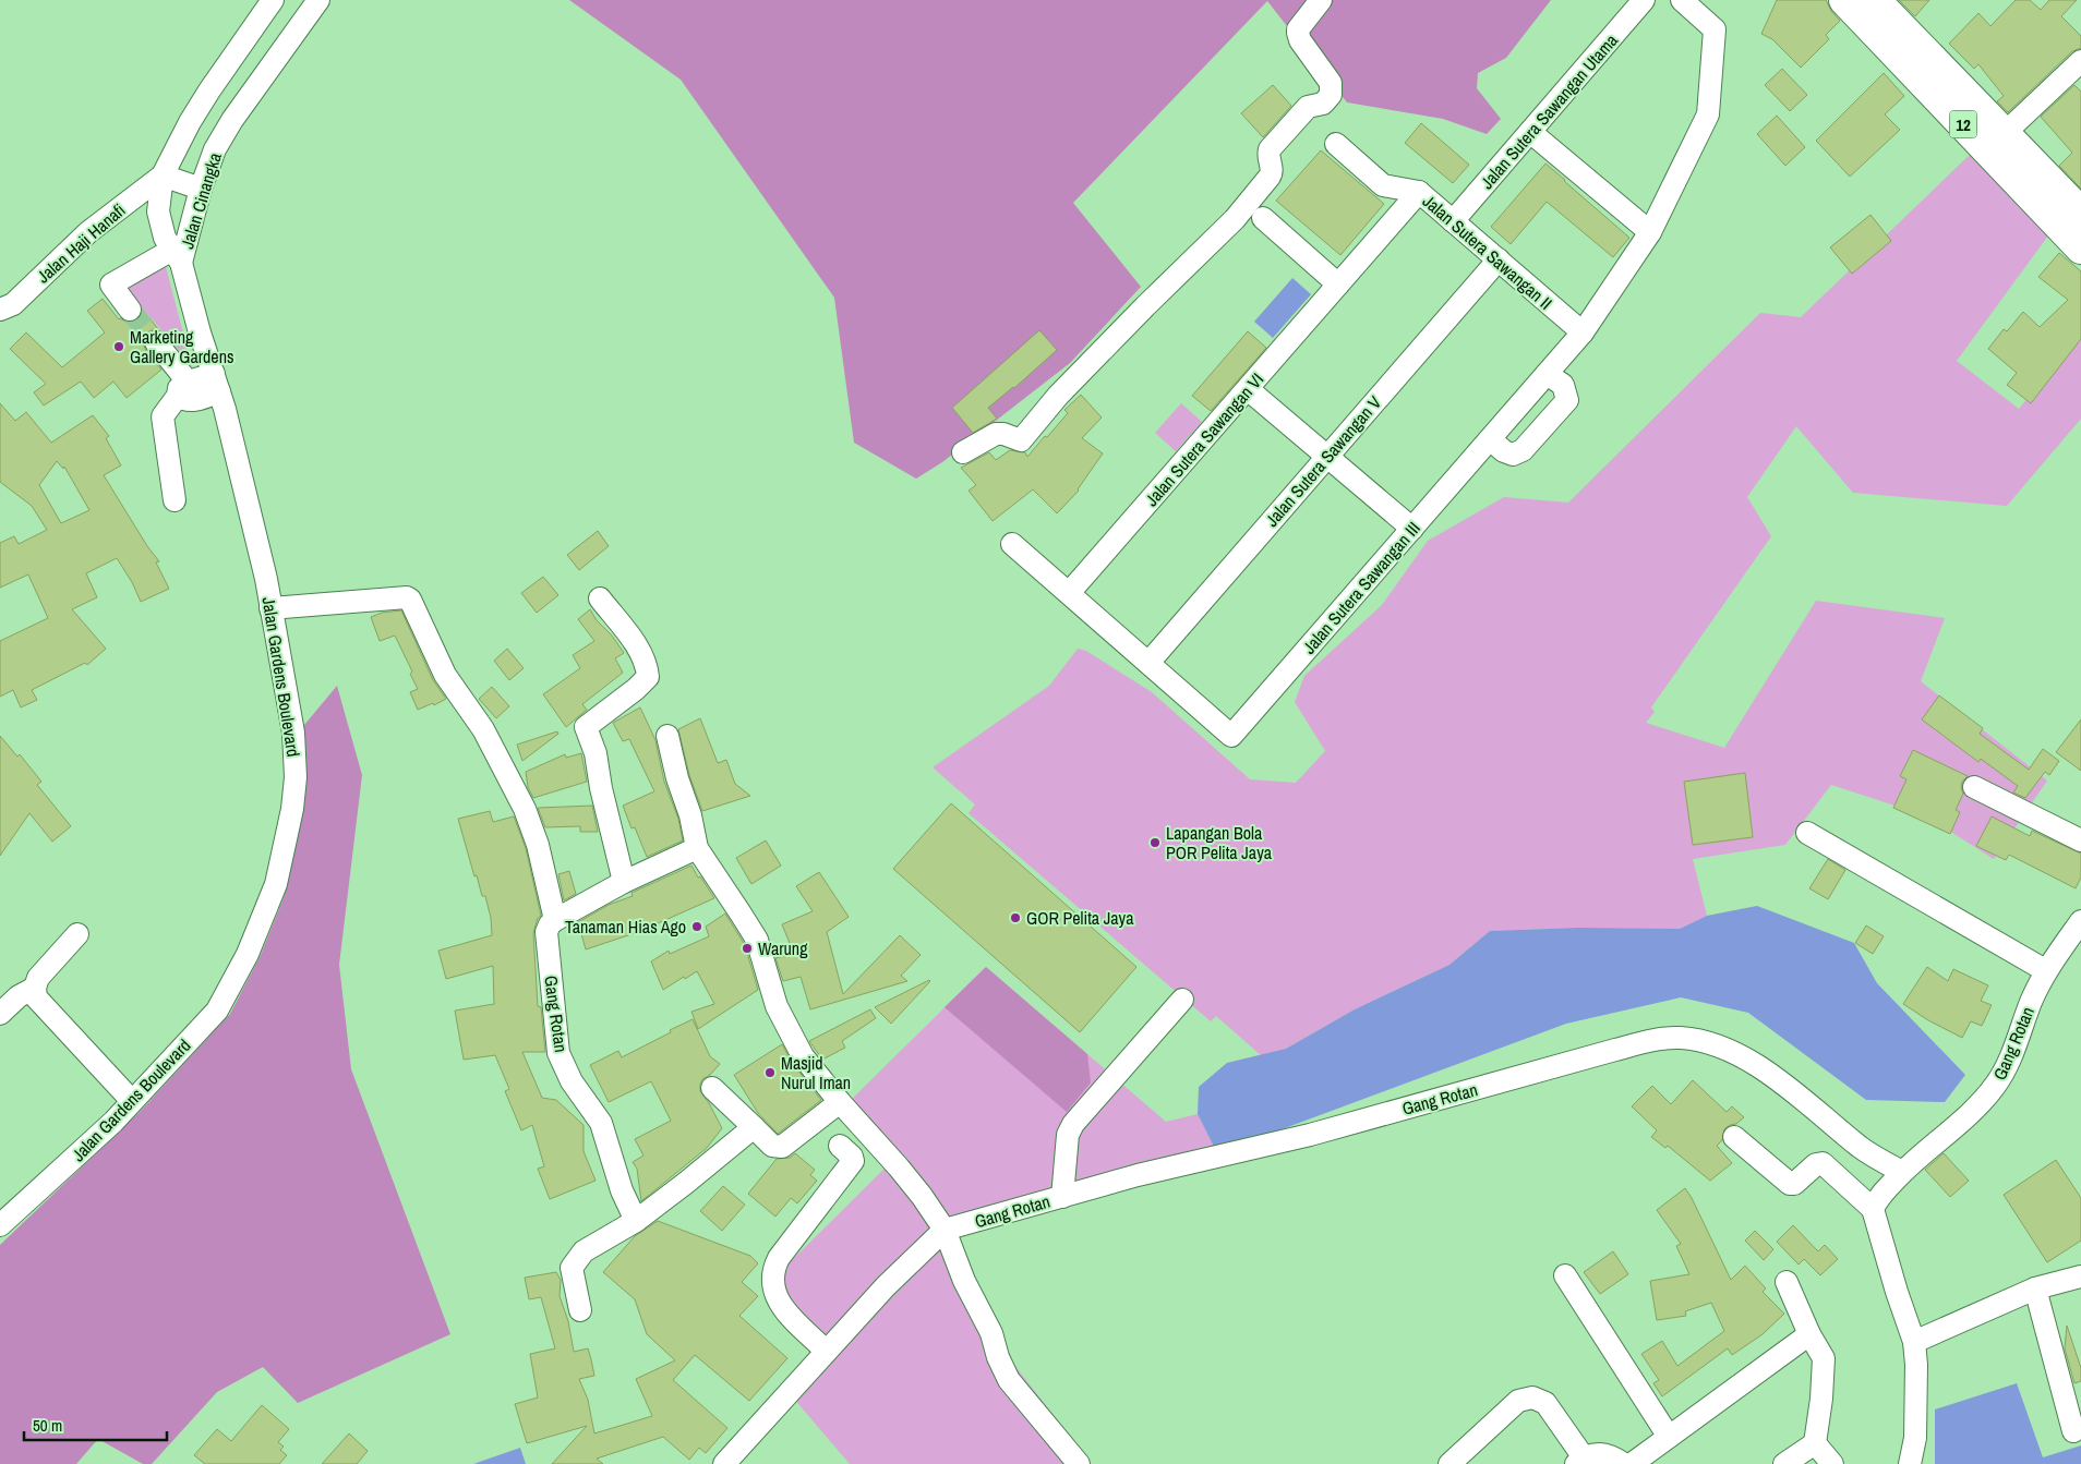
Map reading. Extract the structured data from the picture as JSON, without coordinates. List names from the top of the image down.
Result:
{
  "streets": {
    "highway": ["12"],
    "street": [
      "Jalan Sutera Sawangan Utama",
      "Jalan Cinangka",
      "Jalan Haji Hanafi",
      "Jalan Sutera Sawangan II",
      "Jalan Sutera Sawangan VI",
      "Jalan Sutera Sawangan V",
      "Jalan Sutera Sawangan III",
      "Jalan Gardens Boulevard",
      "Gang Rotan"
    ]
  },
  "crossings": [
    ["Jalan Sutera Sawangan Utama", "Jalan Sutera Sawangan II"],
    ["Jalan Cinangka", "Jalan Haji Hanafi"],
    ["Jalan Cinangka", "Jalan Gardens Boulevard"],
    ["Jalan Sutera Sawangan II", "Jalan Sutera Sawangan VI"],
    ["Jalan Sutera Sawangan II", "Jalan Sutera Sawangan V"],
    ["Jalan Sutera Sawangan II", "Jalan Sutera Sawangan III"],
    ["Jalan Sutera Sawangan V", "Jalan Sutera Sawangan III"]
  ],
  "places": [
    "Marketing Gallery Gardens",
    "Lapangan Bola POR Pelita Jaya",
    "GOR Pelita Jaya",
    "Tanaman Hias Ago",
    "Warung",
    "Masjid Nurul Iman"
  ],
  "scale_bar": "50 m"
}
